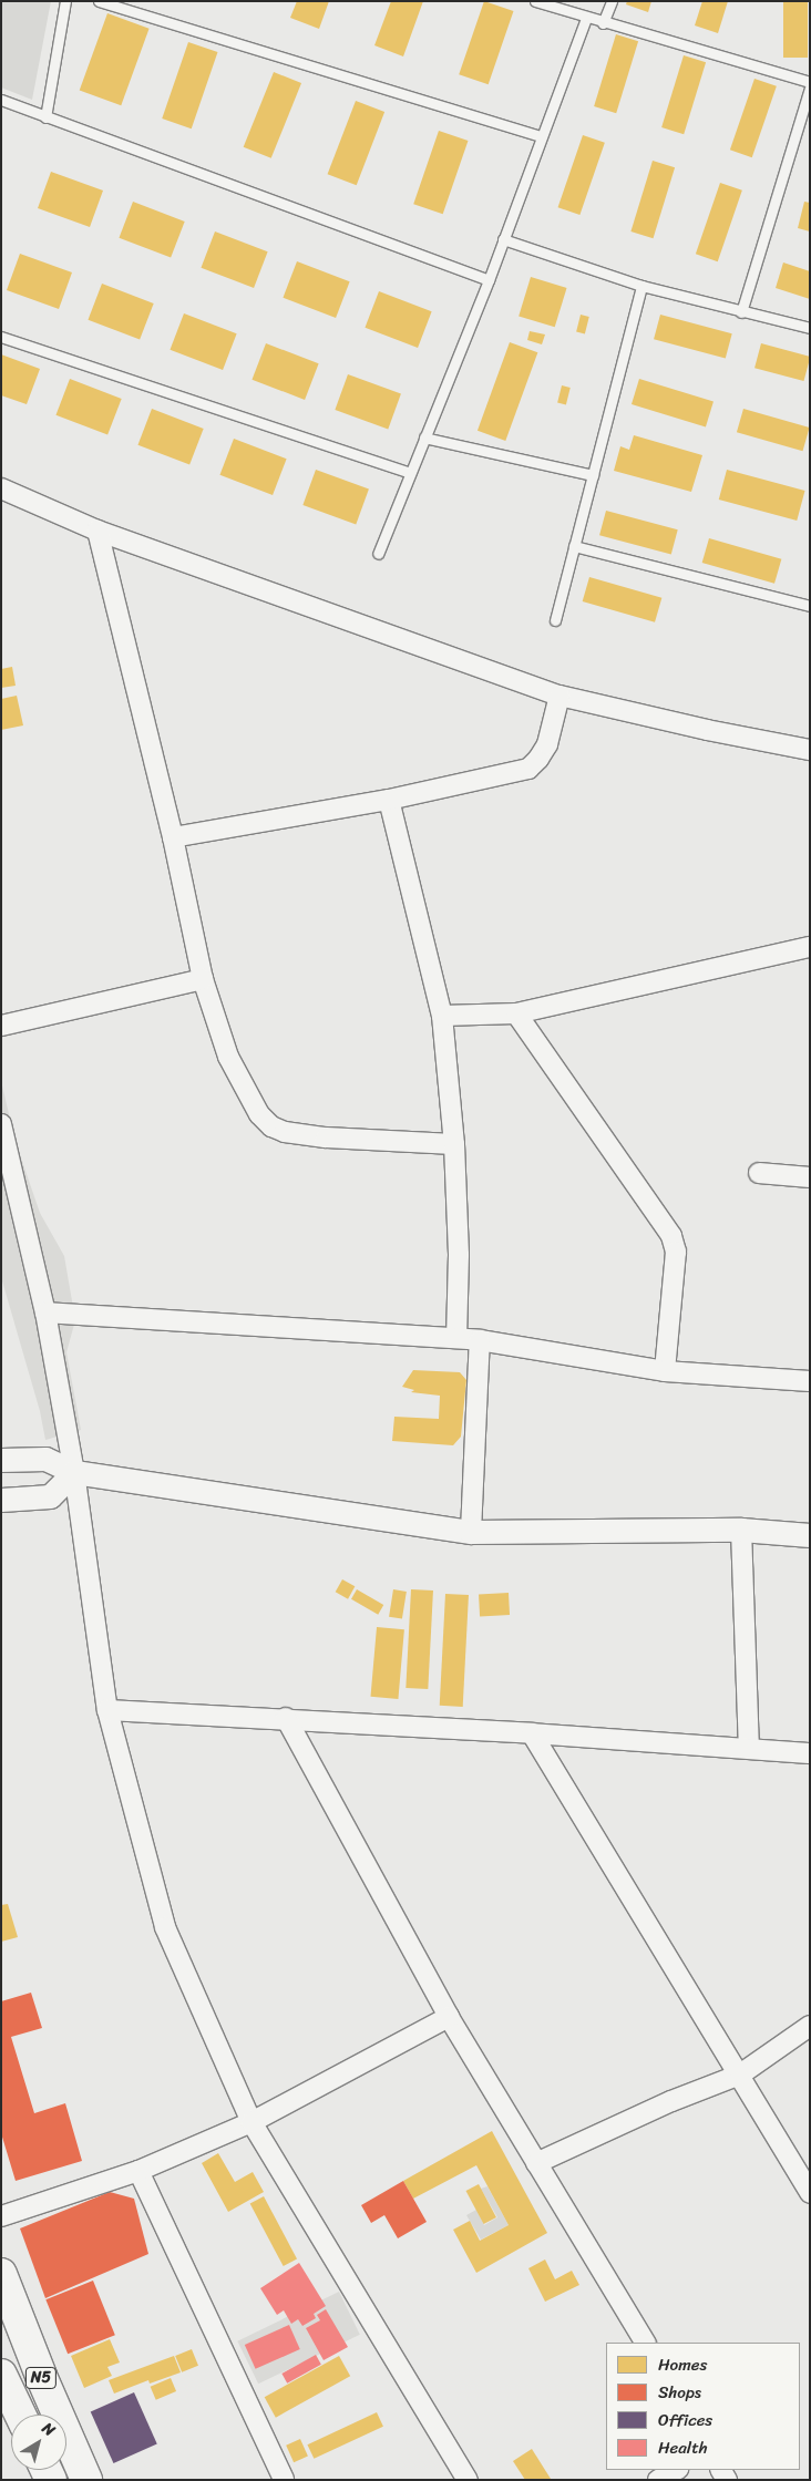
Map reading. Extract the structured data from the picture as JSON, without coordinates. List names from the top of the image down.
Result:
{
  "streets": {
    "highway": ["N5"]
  },
  "legend": [
    "Homes",
    "Shops",
    "Offices",
    "Health"
  ],
  "north": "top right"
}
